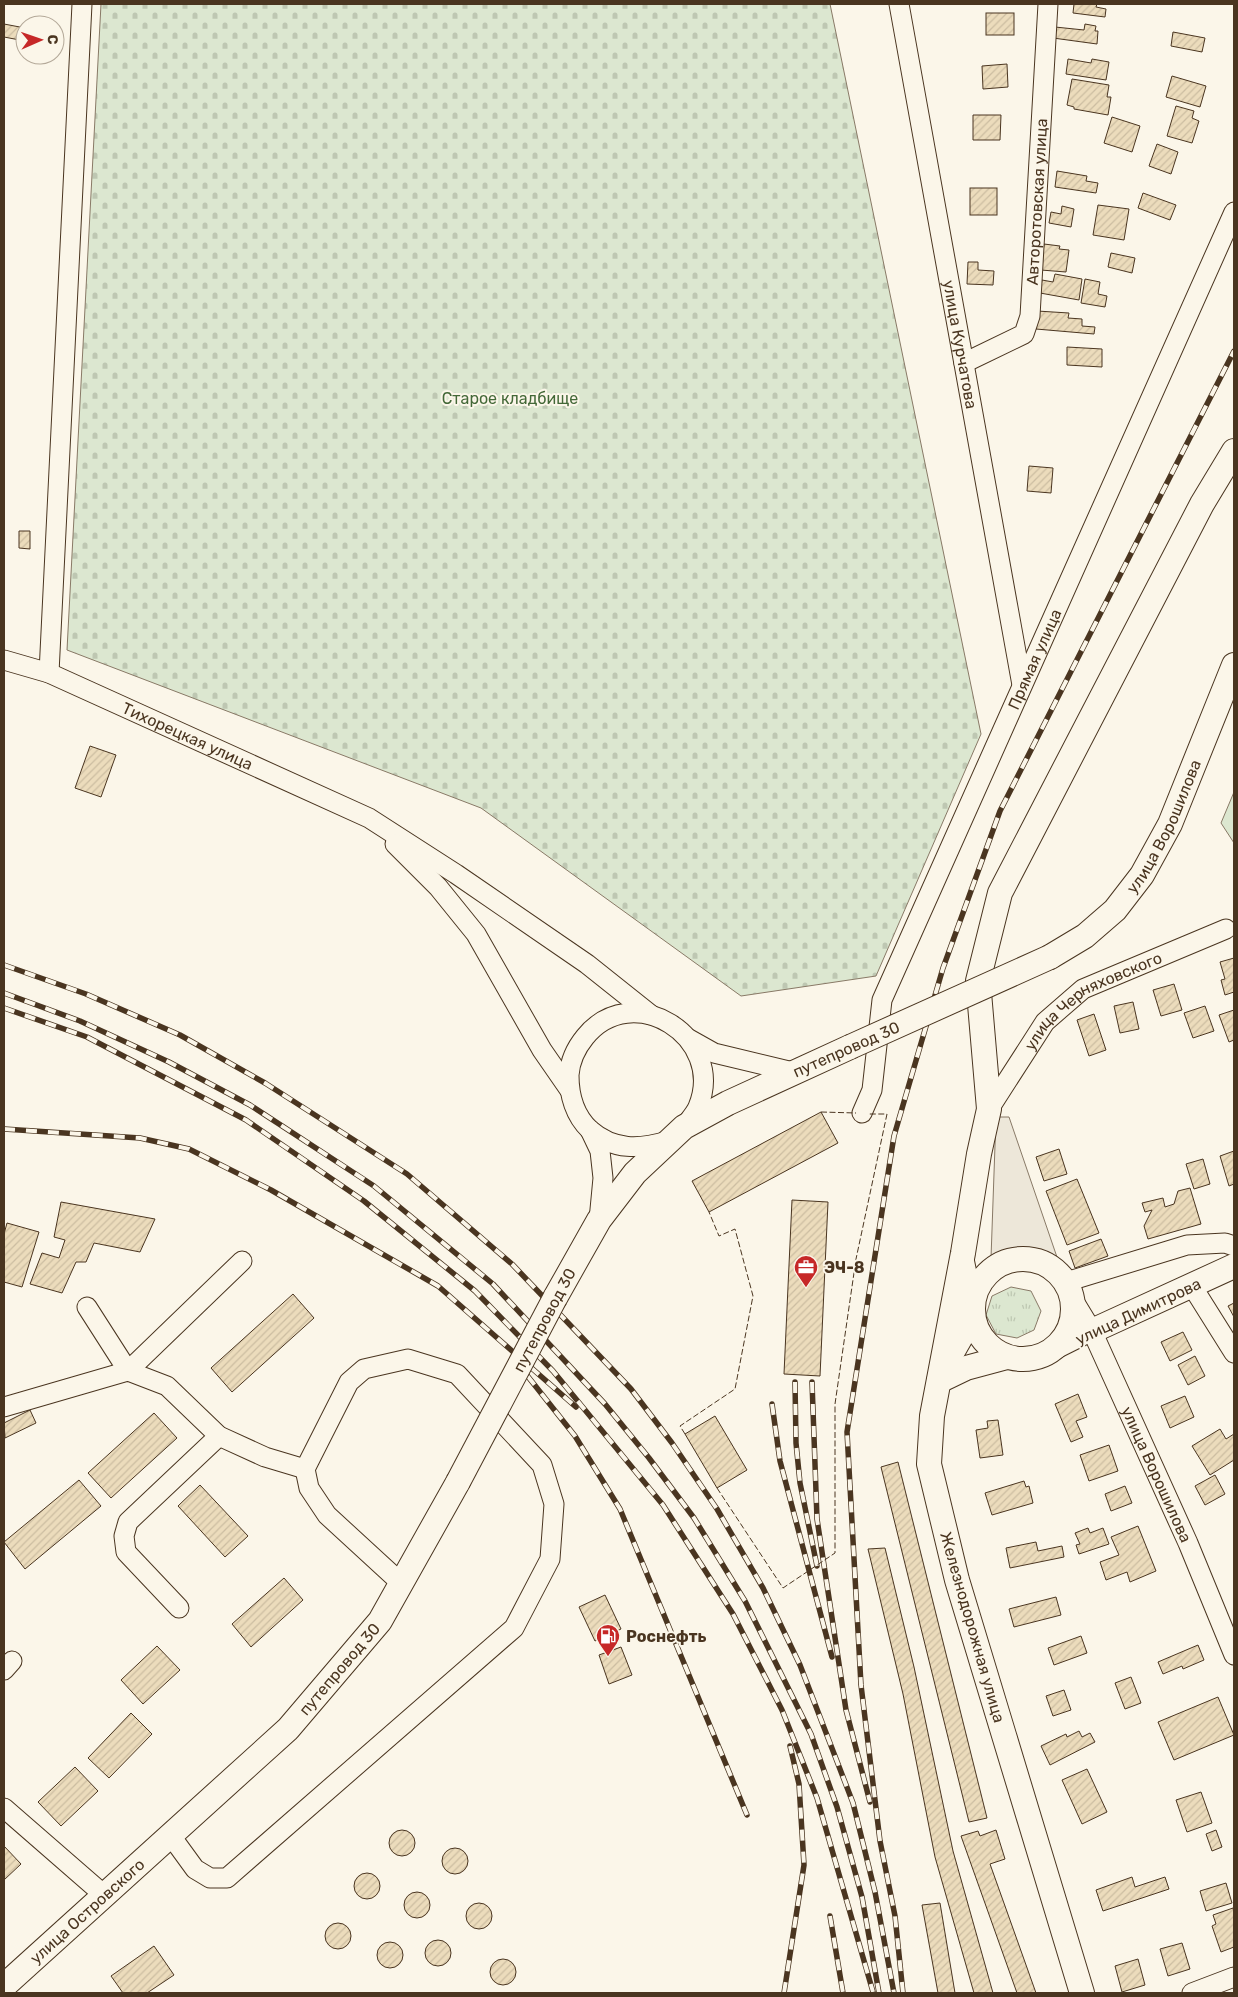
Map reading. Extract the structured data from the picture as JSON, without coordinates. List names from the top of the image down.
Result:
{
  "streets": {
    "main road": [
      "улица Ворошилова",
      "путепровод 30",
      "улица Димитрова",
      "Железнодорожная улица",
      "улица Островского"
    ],
    "street": [
      "Авторотовская улица",
      "улица Курчатова",
      "Прямая улица",
      "Тихорецкая улица",
      "улица Черняховского"
    ]
  },
  "crossings": [
    ["Авторотовская улица", "улица Курчатова"],
    ["улица Курчатова", "Прямая улица"],
    ["улица Ворошилова", "путепровод 30"],
    ["улица Ворошилова", "улица Димитрова"],
    ["улица Черняховского", "Железнодорожная улица"],
    ["путепровод 30", "улица Островского"]
  ],
  "parks": ["Старое кладбище"],
  "places": {
    "office": ["ЭЧ-8"],
    "fuel station": ["Роснефть"]
  },
  "north": "right"
}
